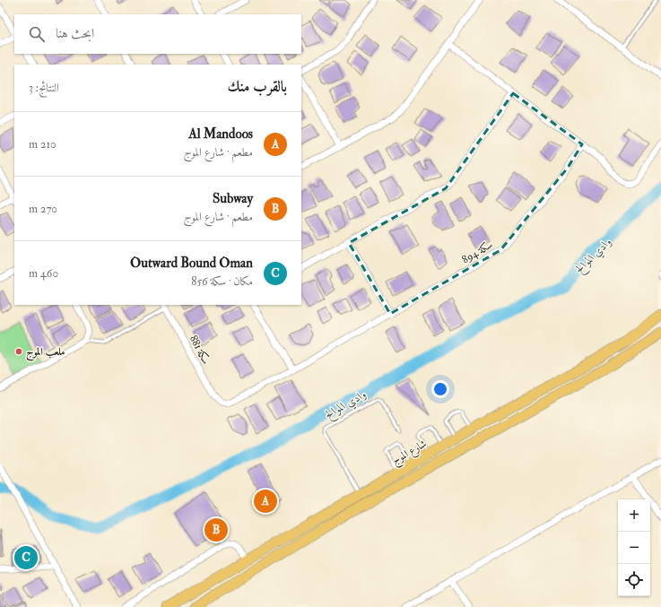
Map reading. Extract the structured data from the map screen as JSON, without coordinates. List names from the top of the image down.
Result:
{
  "streets": {
    "main road": ["شارع الموج"],
    "street": ["سكة 894", "سكة 881"]
  },
  "crossings": [
    ["سكة 894", "سكة 881"]
  ],
  "water": ["وادي الموالح"],
  "places": ["ملعب الموج"],
  "page": {
    "search": "ابحث هنا",
    "heading": ["بالقرب منك", "النتائج: 3"],
    "list": [
      {
        "mark": "A",
        "name": "Al Mandoos",
        "note": "مطعم · شارع الموج",
        "value": "210 m"
      },
      {
        "mark": "B",
        "name": "Subway",
        "note": "مطعم · شارع الموج",
        "value": "270 m"
      },
      {
        "mark": "C",
        "name": "Outward Bound Oman",
        "note": "مكان · سكة 856",
        "value": "460 m"
      }
    ],
    "pins": ["A", "B", "C"],
    "map_buttons": ["+", "−"]
  }
}
